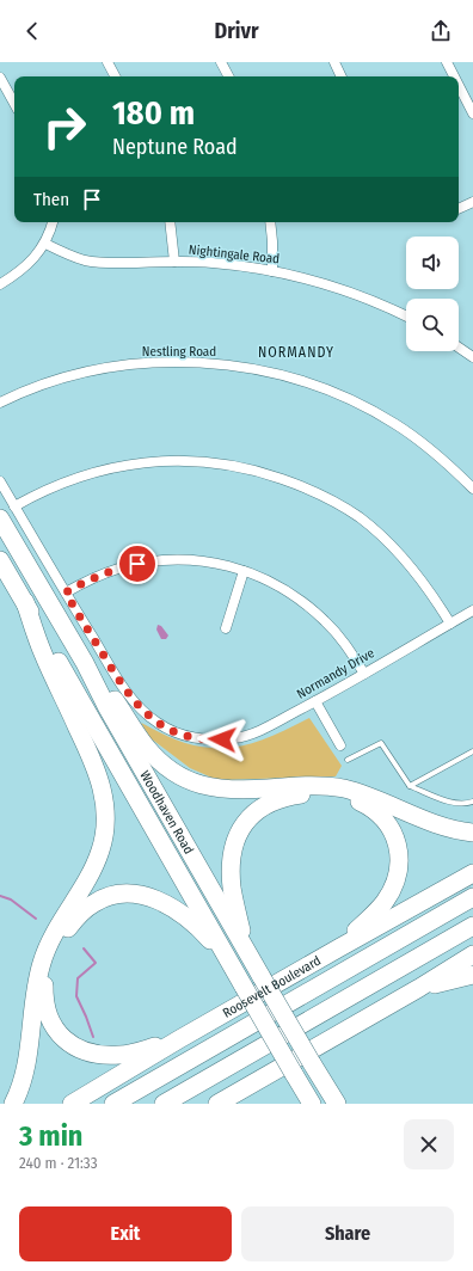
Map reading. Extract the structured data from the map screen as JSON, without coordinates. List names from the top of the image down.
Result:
{
  "streets": {
    "highway": ["Woodhaven Road", "Roosevelt Boulevard"],
    "street": ["Nightingale Road", "Nestling Road", "Normandy Drive"]
  },
  "districts": ["NORMANDY"],
  "page": {
    "header": "Drivr",
    "turn": ["180 m", "Neptune Road"],
    "then": "Then",
    "heading": ["3 min", "240 m · 21:33"],
    "buttons": ["Exit", "Share"]
  }
}
